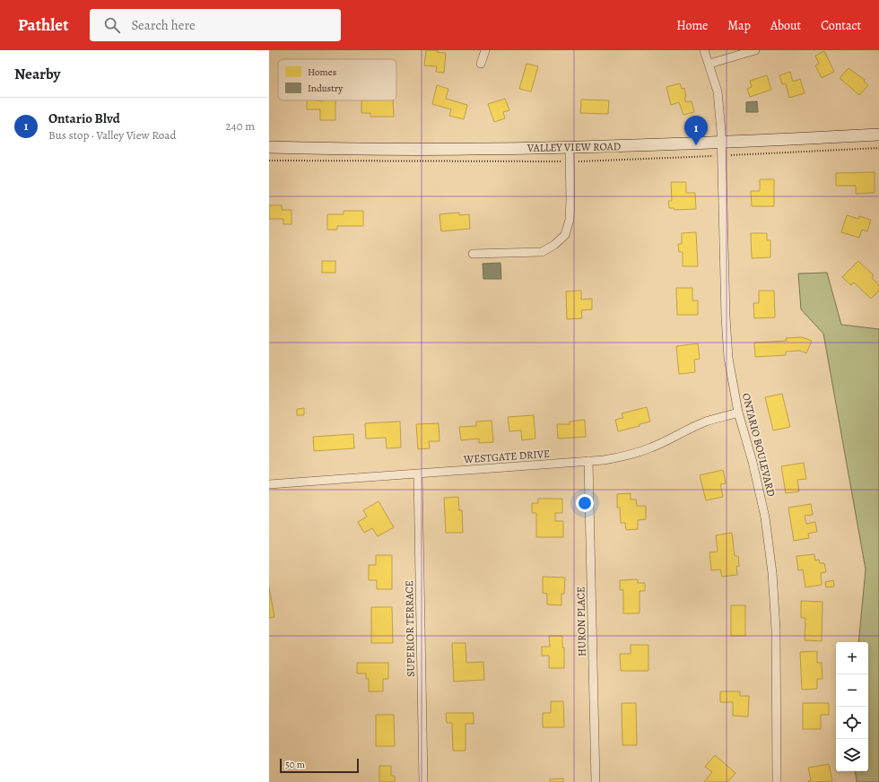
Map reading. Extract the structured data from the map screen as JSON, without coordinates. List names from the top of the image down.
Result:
{
  "streets": {
    "main road": ["VALLEY VIEW ROAD"],
    "street": [
      "ONTARIO BOULEVARD",
      "WESTGATE DRIVE",
      "HURON PLACE",
      "SUPERIOR TERRACE"
    ]
  },
  "crossings": [
    ["VALLEY VIEW ROAD", "ONTARIO BOULEVARD"],
    ["ONTARIO BOULEVARD", "WESTGATE DRIVE"],
    ["WESTGATE DRIVE", "HURON PLACE"],
    ["WESTGATE DRIVE", "SUPERIOR TERRACE"]
  ],
  "legend": ["Homes", "Industry"],
  "scale_bar": "50 m",
  "page": {
    "header": "Pathlet",
    "search": "Search here",
    "nav": [
      "Home",
      "Map",
      "About",
      "Contact"
    ],
    "heading": "Nearby",
    "list": [
      {
        "mark": "1",
        "name": "Ontario Blvd",
        "note": "Bus stop · Valley View Road",
        "value": "240 m"
      }
    ],
    "pins": "1",
    "map_buttons": ["+", "−"],
    "scale": "50 m"
  }
}
